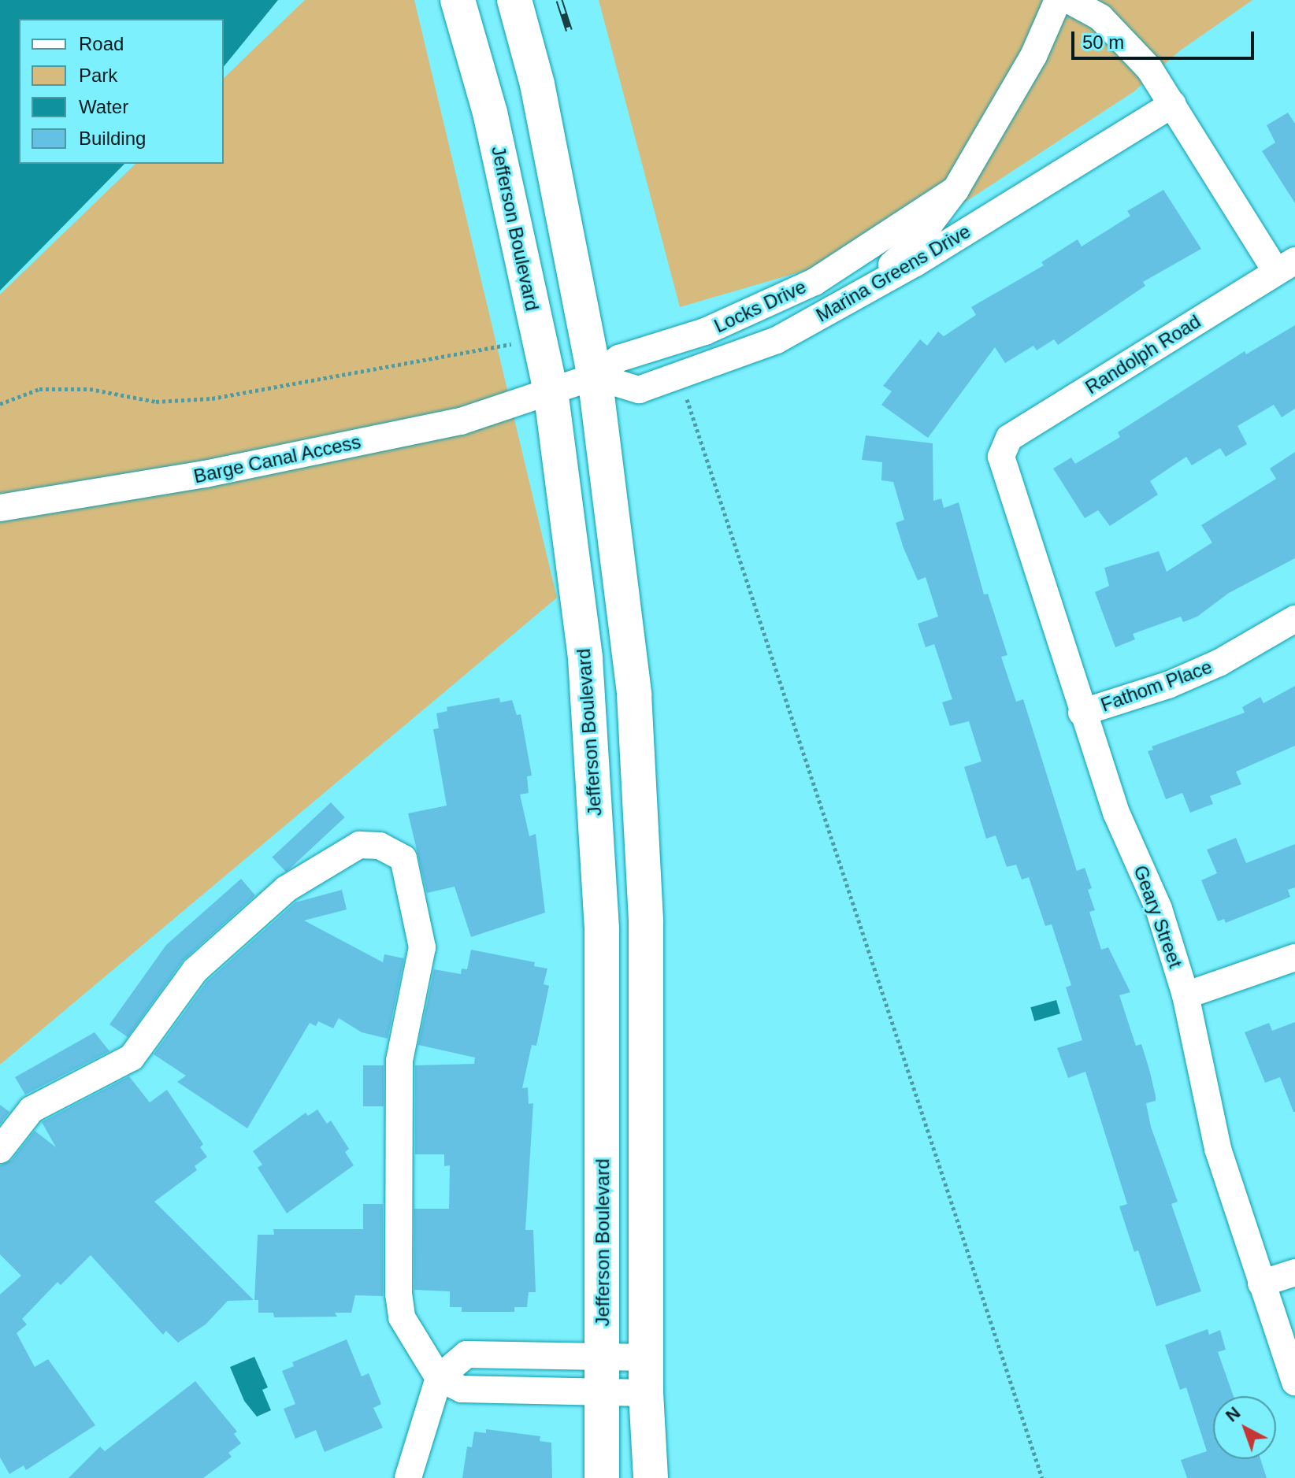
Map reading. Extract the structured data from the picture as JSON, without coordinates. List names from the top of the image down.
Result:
{
  "streets": {
    "main road": ["Jefferson Boulevard"],
    "street": [
      "Marina Greens Drive",
      "Locks Drive",
      "Randolph Road",
      "Barge Canal Access",
      "Fathom Place",
      "Geary Street"
    ]
  },
  "crossings": [
    ["Jefferson Boulevard", "Locks Drive"],
    ["Jefferson Boulevard", "Barge Canal Access"],
    ["Marina Greens Drive", "Locks Drive"],
    ["Locks Drive", "Barge Canal Access"],
    ["Randolph Road", "Geary Street"],
    ["Fathom Place", "Geary Street"]
  ],
  "legend": [
    "Road",
    "Park",
    "Water",
    "Building"
  ],
  "scale_bar": "50 m",
  "north": "top left"
}
